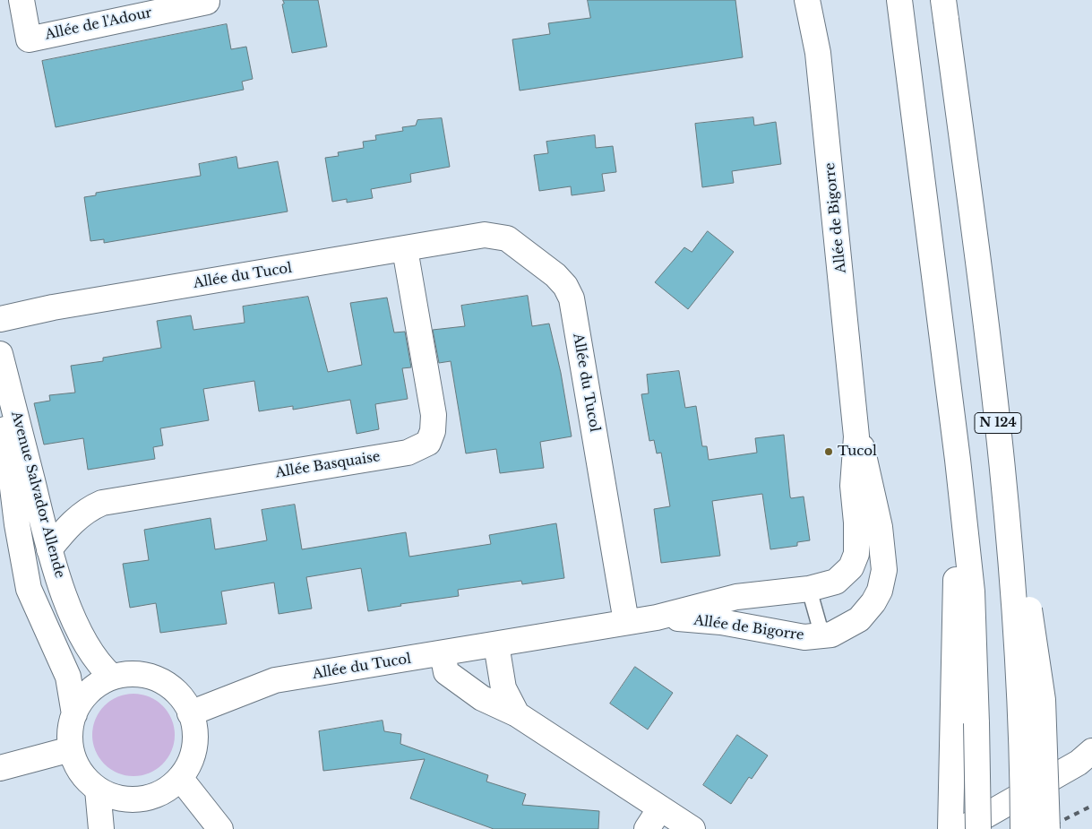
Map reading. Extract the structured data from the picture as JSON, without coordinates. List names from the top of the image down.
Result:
{
  "streets": {
    "main road": [
      "Allée de l'Adour",
      "Allée de Bigorre",
      "Allée du Tucol",
      "N 124",
      "Allée Basquaise",
      "Avenue Salvador Allende"
    ]
  },
  "crossings": [
    ["Allée de Bigorre", "Allée du Tucol"],
    ["Allée du Tucol", "Allée Basquaise"],
    ["Allée du Tucol", "Avenue Salvador Allende"],
    ["Allée Basquaise", "Avenue Salvador Allende"]
  ],
  "places": ["Tucol"]
}
